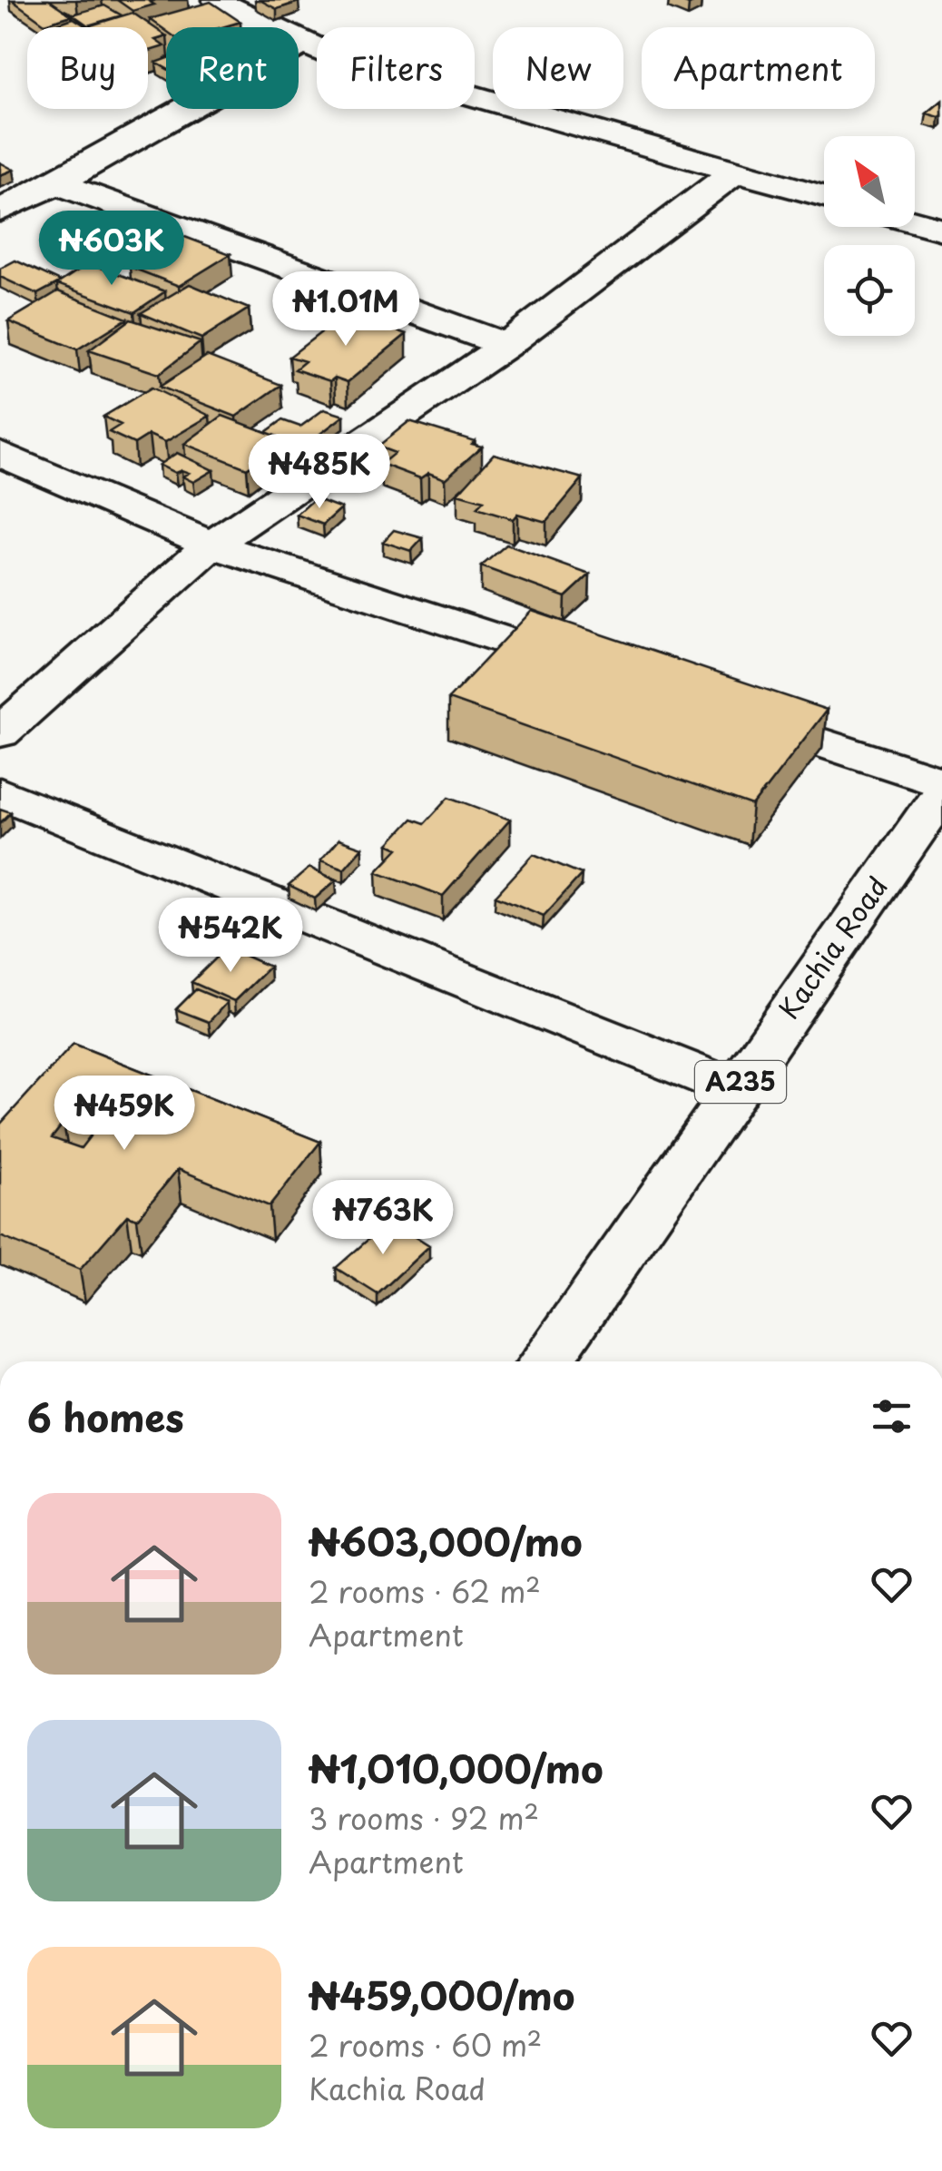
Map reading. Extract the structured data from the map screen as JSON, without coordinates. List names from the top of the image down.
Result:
{
  "streets": {
    "main road": ["Kachia Road", "A235"]
  },
  "north": "top left",
  "page": {
    "chip": [
      "Buy",
      "Rent",
      "Filters",
      "New",
      "Apartment"
    ],
    "price": [
      "₦603K",
      "₦1.01M",
      "₦485K",
      "₦542K",
      "₦459K",
      "₦763K"
    ],
    "heading": "6 homes",
    "list": [
      {
        "name": "₦603,000/mo",
        "note": "2 rooms · 62 m² · Apartment"
      },
      {
        "name": "₦1,010,000/mo",
        "note": "3 rooms · 92 m² · Apartment"
      },
      {
        "name": "₦459,000/mo",
        "note": "2 rooms · 60 m² · Kachia Road"
      }
    ]
  }
}
